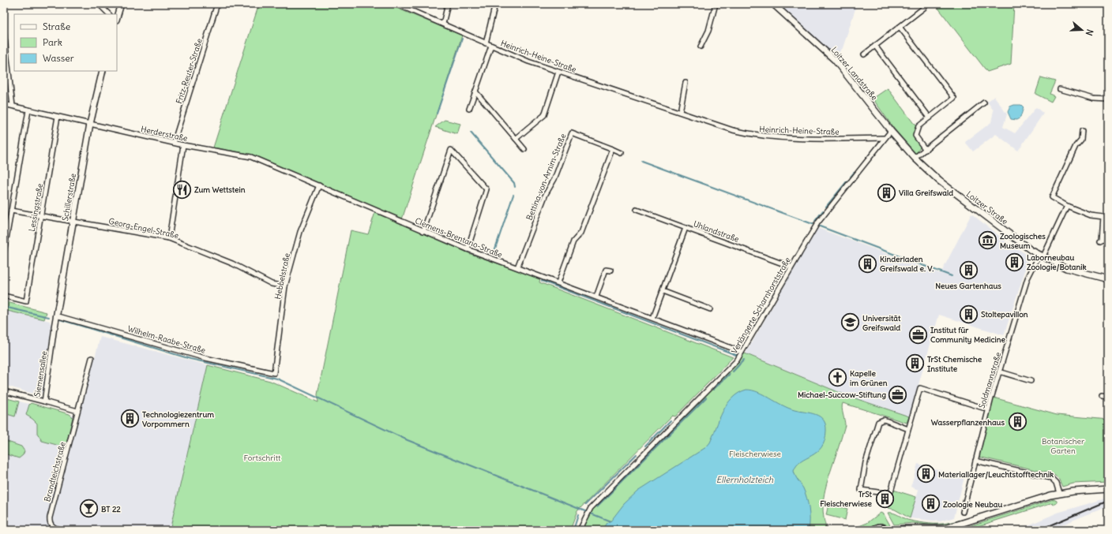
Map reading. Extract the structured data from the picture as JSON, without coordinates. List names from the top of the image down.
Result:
{
  "streets": {
    "main road": ["Loitzer Landstraße", "Schillerstraße", "Loitzer Straße"],
    "street": [
      "Heinrich-Heine-Straße",
      "Fritz-Reuter-Straße",
      "Herderstraße",
      "Bettina-von-Arnim-Straße",
      "Lessingstraße",
      "Georg-Engel-Straße",
      "Uhlandstraße",
      "Clemens-Brentano-Straße",
      "Hebbelstraße",
      "Verlängerte Scharnhorststraße",
      "Wilhelm-Raabe-Straße",
      "Siemensallee",
      "Soldmannstraße",
      "Brandteichstraße"
    ]
  },
  "crossings": [
    ["Heinrich-Heine-Straße", "Verlängerte Scharnhorststraße"],
    ["Fritz-Reuter-Straße", "Herderstraße"],
    ["Loitzer Landstraße", "Loitzer Straße"],
    ["Loitzer Landstraße", "Verlängerte Scharnhorststraße"],
    ["Herderstraße", "Schillerstraße"],
    ["Herderstraße", "Lessingstraße"],
    ["Herderstraße", "Clemens-Brentano-Straße"],
    ["Herderstraße", "Hebbelstraße"],
    ["Bettina-von-Arnim-Straße", "Clemens-Brentano-Straße"],
    ["Schillerstraße", "Georg-Engel-Straße"],
    ["Schillerstraße", "Wilhelm-Raabe-Straße"],
    ["Schillerstraße", "Siemensallee"],
    ["Lessingstraße", "Georg-Engel-Straße"],
    ["Loitzer Straße", "Verlängerte Scharnhorststraße"],
    ["Loitzer Straße", "Soldmannstraße"],
    ["Georg-Engel-Straße", "Hebbelstraße"],
    ["Uhlandstraße", "Verlängerte Scharnhorststraße"],
    ["Clemens-Brentano-Straße", "Hebbelstraße"],
    ["Clemens-Brentano-Straße", "Verlängerte Scharnhorststraße"],
    ["Hebbelstraße", "Wilhelm-Raabe-Straße"]
  ],
  "water": ["Ellernholzteich"],
  "parks": ["Botanischer Garten", "Fleischerwiese", "Fortschritt"],
  "places": {
    "restaurant": ["Zum Wettstein"],
    "building": [
      "Villa Greifswald",
      "Laborneubau Zoologie/Botanik",
      "Kinderladen Greifswald e. V.",
      "Neues Gartenhaus",
      "Stoltepavillon",
      "TrSt Chemische Institute",
      "Technologiezentrum Vorpommern",
      "Wasserpflanzenhaus",
      "Materiallager/Leuchtstofftechnik",
      "TrSt Fleischerwiese",
      "Zoologie Neubau"
    ],
    "museum": ["Zoologisches Museum"],
    "school or university": ["Universität Greifswald"],
    "office": ["Institut für Community Medicine", "Michael-Succow-Stiftung"],
    "church": ["Kapelle im Grünen"],
    "bar": ["BT 22"]
  },
  "legend": ["Straße", "Park", "Wasser"],
  "north": "right"
}
